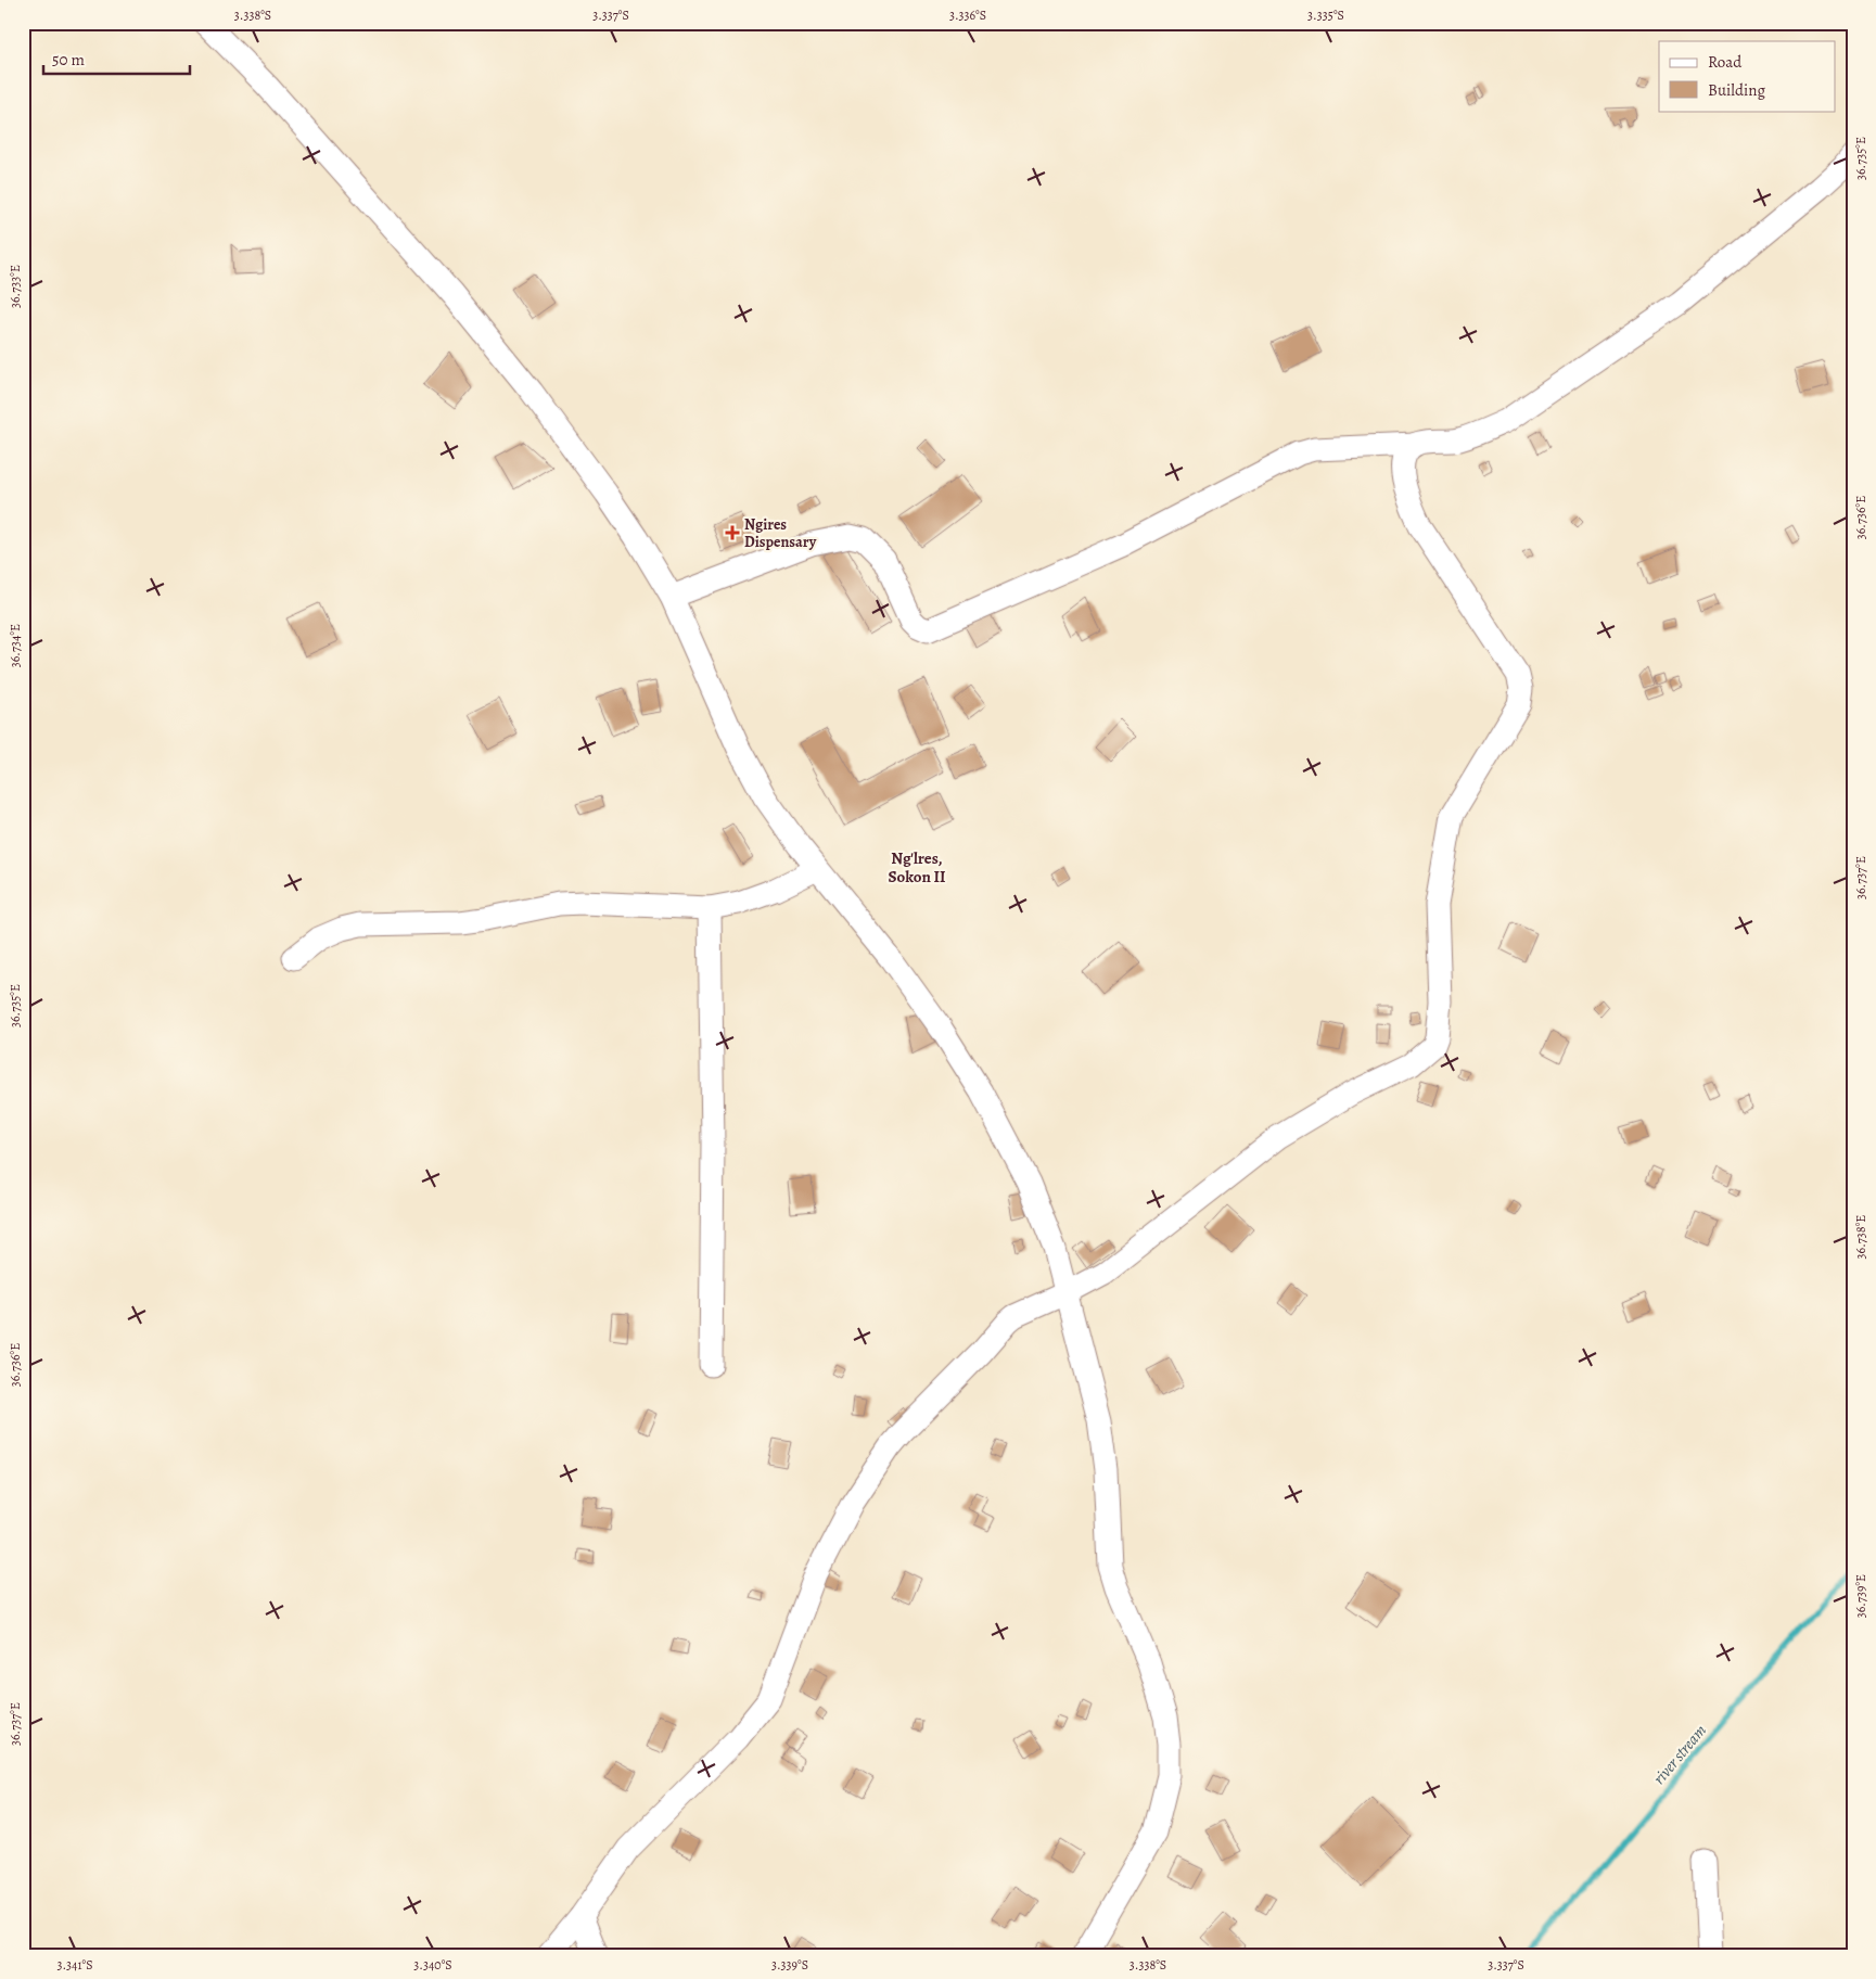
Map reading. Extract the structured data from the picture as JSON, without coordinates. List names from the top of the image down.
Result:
{
  "districts": ["Ng'lres, Sokon II"],
  "water": ["river stream"],
  "places": {
    "health": ["Ngires Dispensary"]
  },
  "legend": ["Road", "Building"],
  "scale_bar": "50 m",
  "coordinates": [
    "3.338°S",
    "3.337°S",
    "3.336°S",
    "3.335°S",
    "36.735°E",
    "36.733°E",
    "36.736°E",
    "36.734°E",
    "36.737°E",
    "36.738°E",
    "36.739°E",
    "3.341°S",
    "3.340°S",
    "3.339°S"
  ]
}
